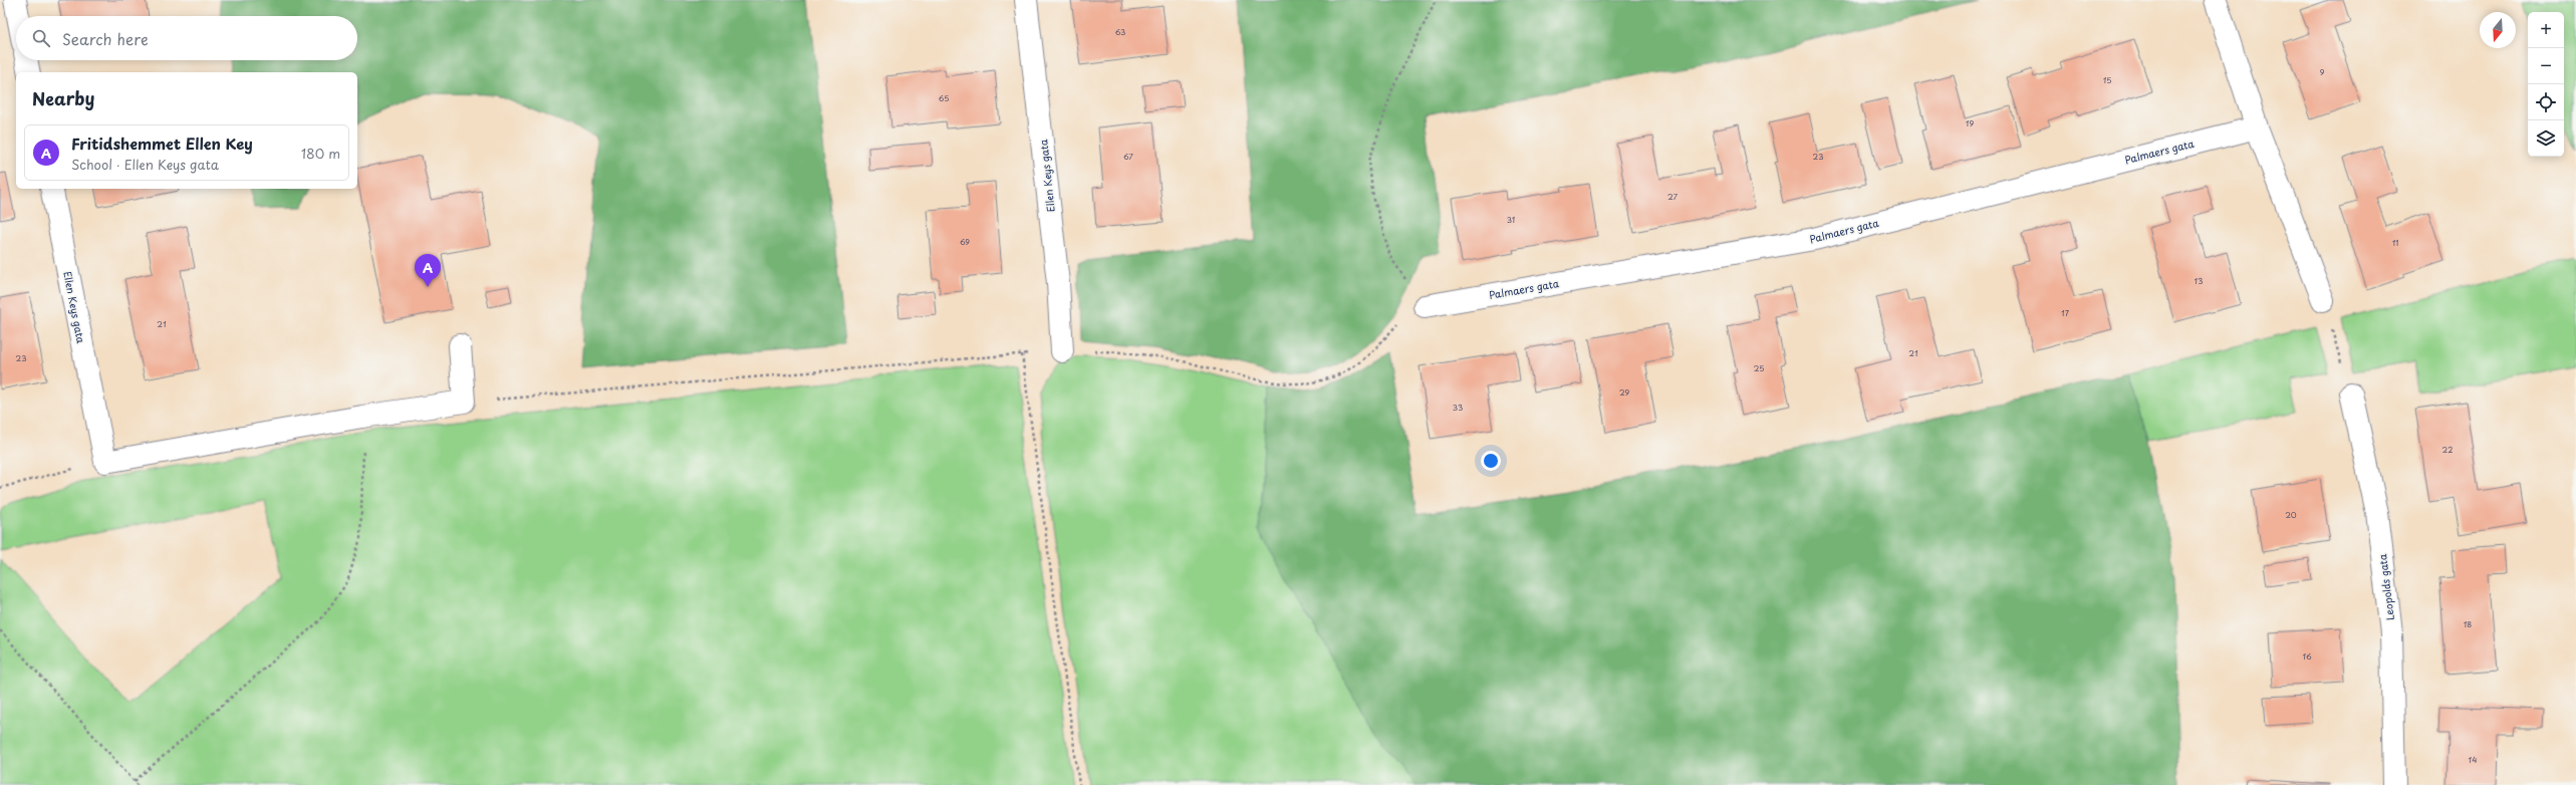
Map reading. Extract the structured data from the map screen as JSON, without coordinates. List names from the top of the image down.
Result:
{
  "streets": {
    "street": ["Palmaers gata", "Ellen Keys gata", "Leopolds gata"]
  },
  "house_numbers": [
    "63",
    "9",
    "15",
    "65",
    "19",
    "67",
    "23",
    "27",
    "31",
    "69",
    "11",
    "13",
    "17",
    "21",
    "21",
    "23",
    "25",
    "29",
    "33",
    "22",
    "20",
    "18",
    "16",
    "14"
  ],
  "north": "bottom",
  "page": {
    "map_buttons": ["+", "−"],
    "search": "Search here",
    "heading": "Nearby",
    "list": [
      {
        "mark": "A",
        "name": "Fritidshemmet Ellen Key",
        "note": "School · Ellen Keys gata",
        "value": "180 m"
      }
    ],
    "pins": "A"
  }
}
